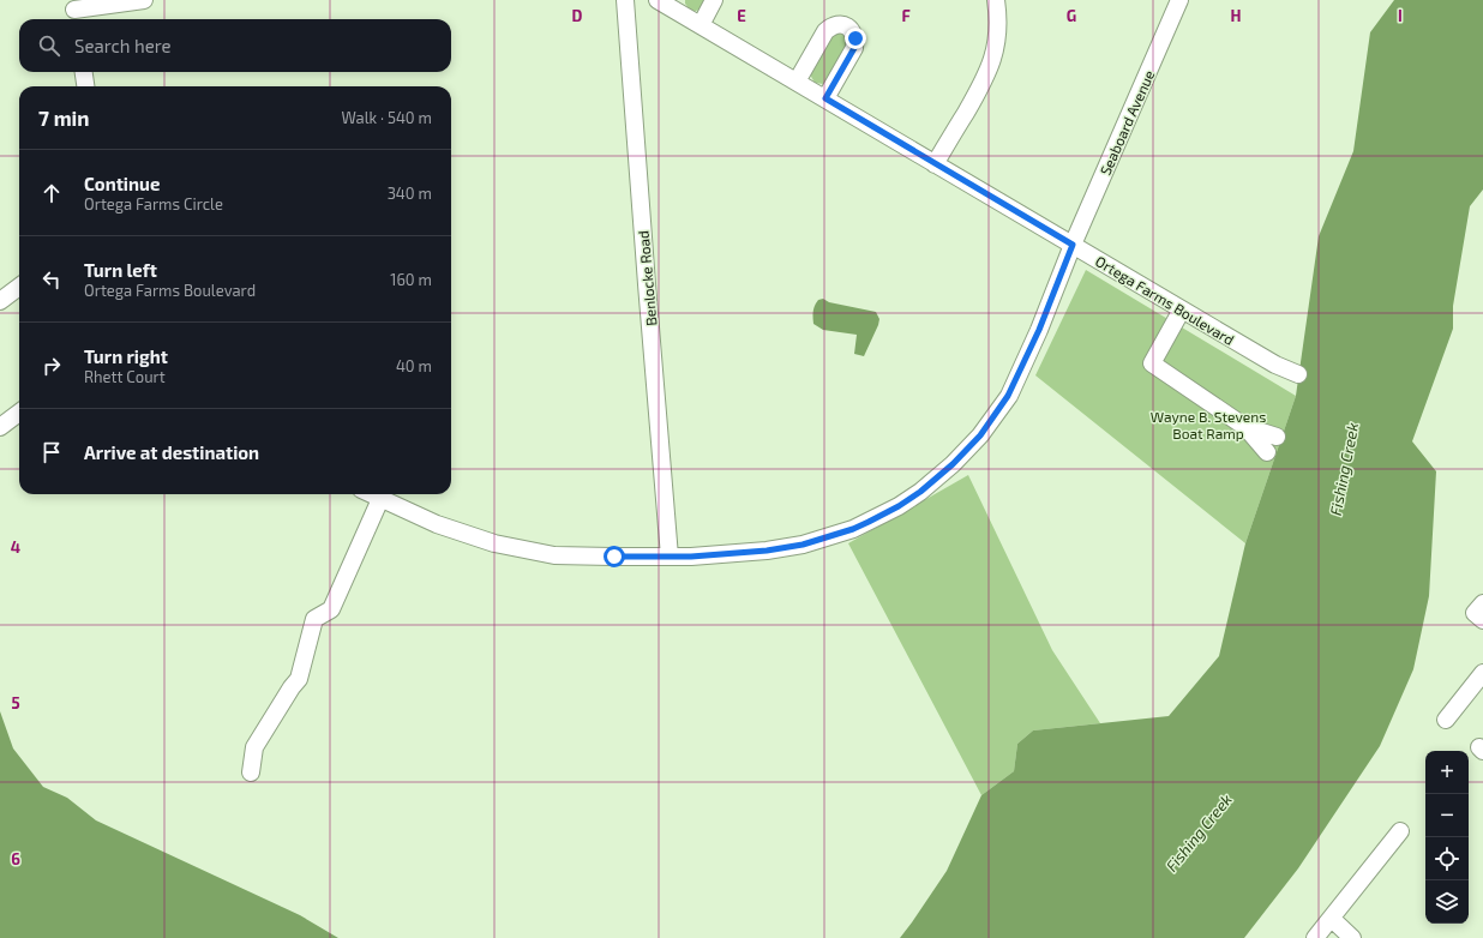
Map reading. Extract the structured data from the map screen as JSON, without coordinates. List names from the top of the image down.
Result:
{
  "streets": {
    "street": ["Seaboard Avenue", "Benlocke Road", "Ortega Farms Boulevard"]
  },
  "crossings": [
    ["Seaboard Avenue", "Benlocke Road"],
    ["Seaboard Avenue", "Ortega Farms Boulevard"]
  ],
  "water": ["Fishing Creek"],
  "parks": ["Wayne B. Stevens Boat Ramp"],
  "page": {
    "search": "Search here",
    "heading": ["7 min", "Walk · 540 m"],
    "list": [
      ["Continue", "Ortega Farms Circle", "340 m"],
      ["Turn left", "Ortega Farms Boulevard", "160 m"],
      ["Turn right", "Rhett Court", "40 m"],
      "Arrive at destination"
    ],
    "map_buttons": ["+", "−"]
  },
  "grid": {
    "columns": [
      "D",
      "E",
      "F",
      "G",
      "H",
      "I"
    ],
    "rows": ["4", "5", "6"]
  }
}
